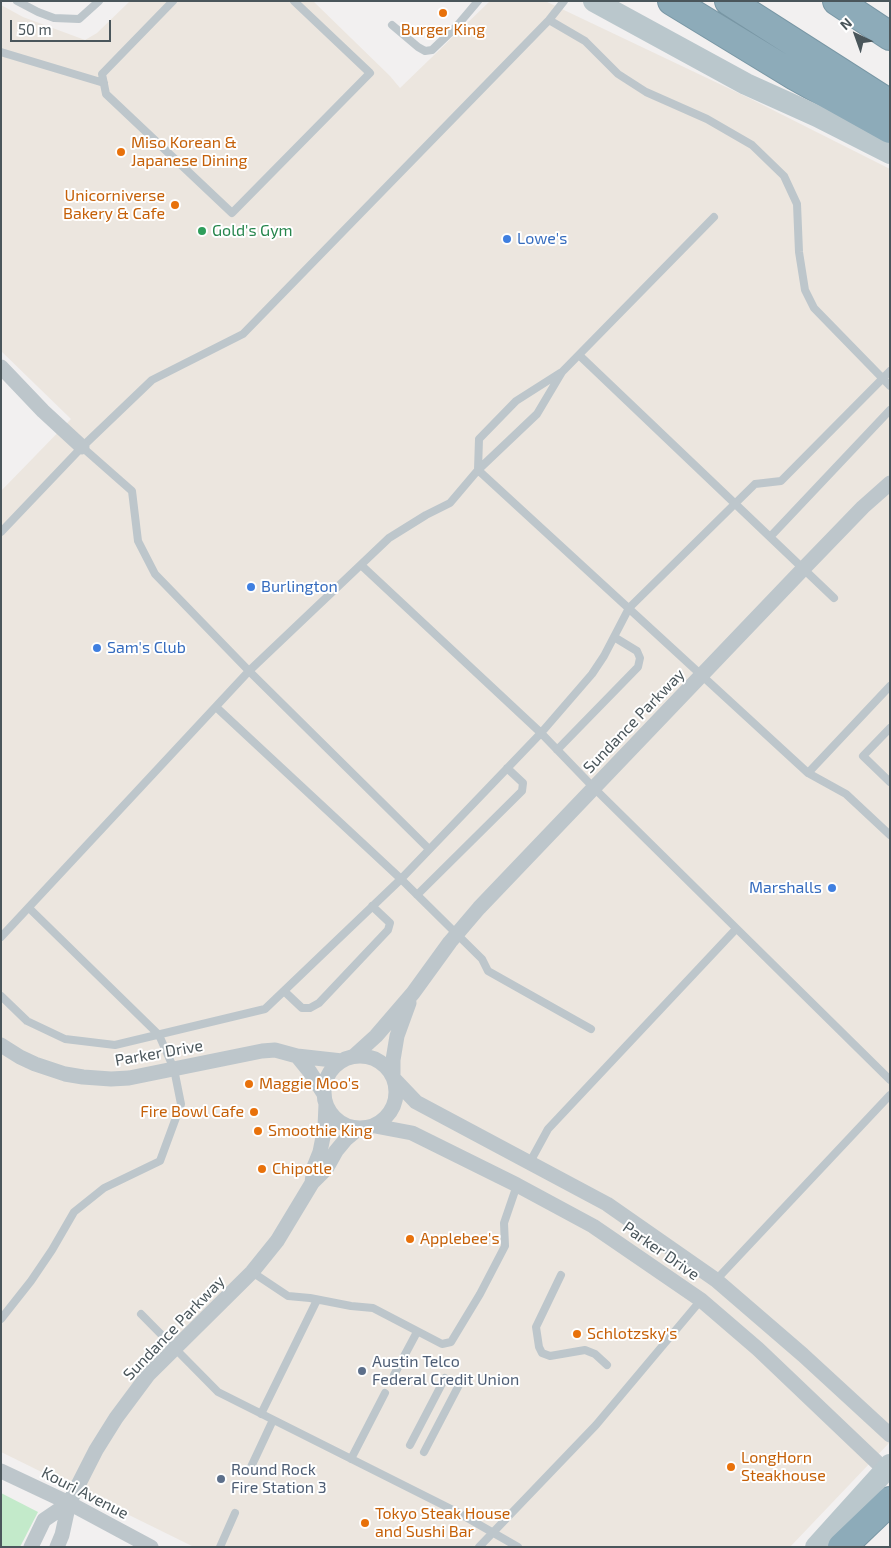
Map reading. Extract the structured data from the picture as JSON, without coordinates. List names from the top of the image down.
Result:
{
  "streets": {
    "street": ["Sundance Parkway", "Parker Drive", "Kouri Avenue"]
  },
  "crossings": [
    ["Sundance Parkway", "Parker Drive"],
    ["Sundance Parkway", "Kouri Avenue"]
  ],
  "places": [
    "Burger King",
    "Miso Korean & Japanese Dining",
    "Unicorniverse Bakery & Cafe",
    "Gold's Gym",
    "Lowe's",
    "Burlington",
    "Sam's Club",
    "Marshalls",
    "Maggie Moo's",
    "Fire Bowl Cafe",
    "Smoothie King",
    "Chipotle",
    "Applebee's",
    "Schlotzsky's",
    "Austin Telco Federal Credit Union",
    "LongHorn Steakhouse",
    "Round Rock Fire Station 3",
    "Tokyo Steak House and Sushi Bar"
  ],
  "scale_bar": "50 m",
  "north": "top left"
}
